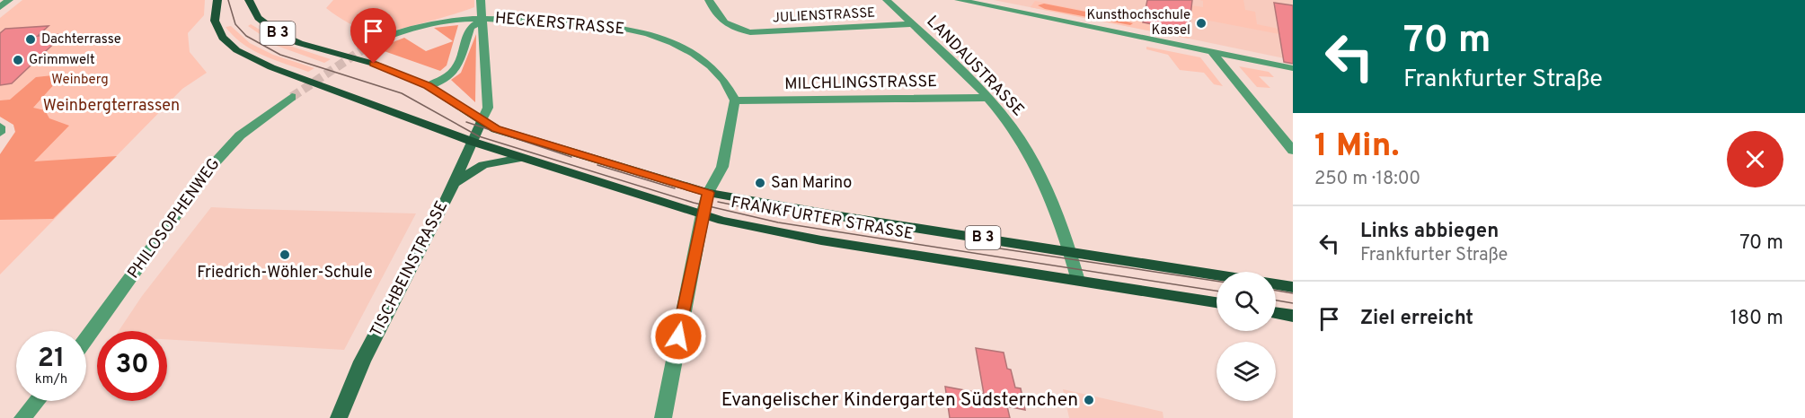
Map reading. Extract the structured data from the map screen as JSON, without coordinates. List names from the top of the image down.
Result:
{
  "streets": {
    "main road": ["B 3", "FRANKFURTER STRASSE", "TISCHBEINSTRASSE"],
    "street": [
      "JULIENSTRASSE",
      "HECKERSTRASSE",
      "LANDAUSTRASSE",
      "MILCHLINGSTRASSE",
      "PHILOSOPHENWEG"
    ]
  },
  "crossings": [
    ["JULIENSTRASSE", "LANDAUSTRASSE"],
    ["HECKERSTRASSE", "MILCHLINGSTRASSE"],
    ["LANDAUSTRASSE", "MILCHLINGSTRASSE"],
    ["LANDAUSTRASSE", "FRANKFURTER STRASSE"],
    ["FRANKFURTER STRASSE", "TISCHBEINSTRASSE"]
  ],
  "parks": ["Weinberg", "Weinbergterrassen"],
  "places": [
    "Kunsthochschule Kassel",
    "Dachterrasse",
    "Grimmwelt",
    "San Marino",
    "Friedrich-Wöhler-Schule",
    "Evangelischer Kindergarten Südsternchen"
  ],
  "page": {
    "turn": ["70 m", "Frankfurter Straße"],
    "heading": ["1 Min.", "250 m · 18:00"],
    "list": [
      {
        "name": "Links abbiegen",
        "note": "Frankfurter Straße",
        "value": "70 m"
      },
      {
        "name": "Ziel erreicht",
        "value": "180 m"
      }
    ],
    "speed": "21 km/h",
    "limit": "30"
  }
}
